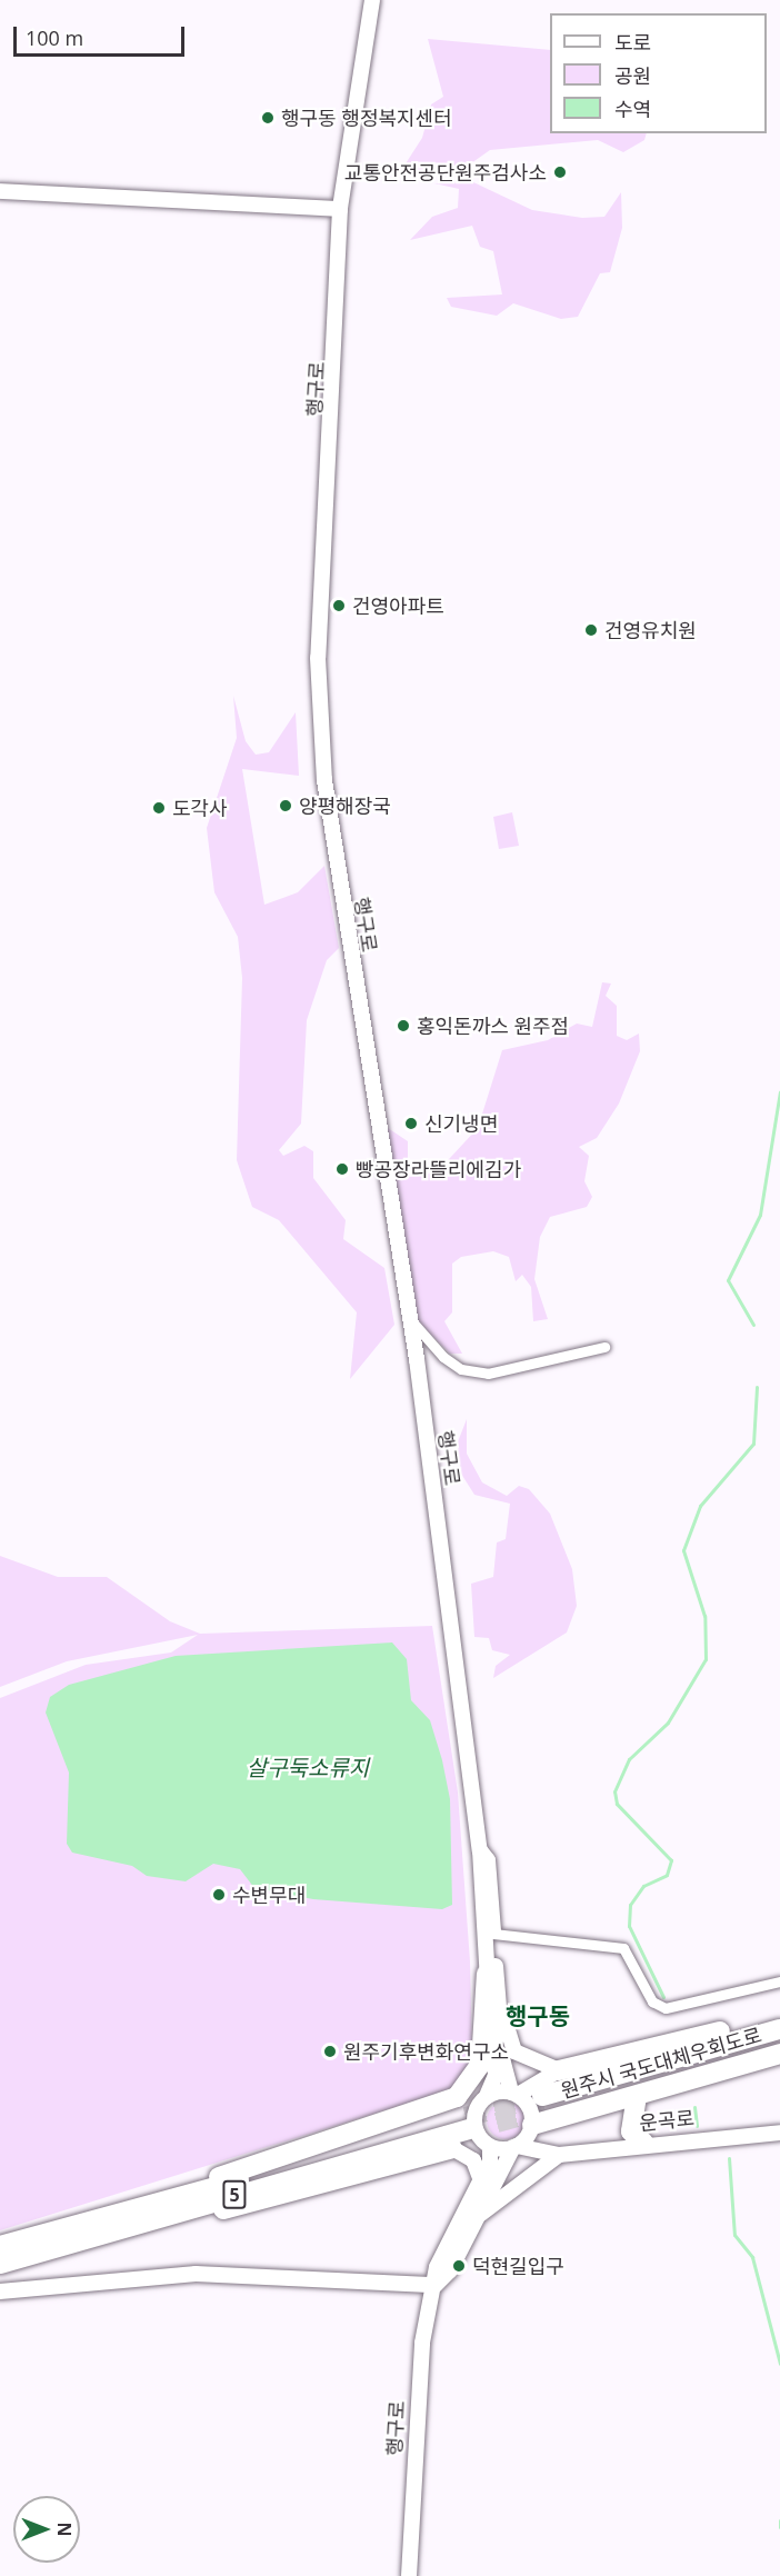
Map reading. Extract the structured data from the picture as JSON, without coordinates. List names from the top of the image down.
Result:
{
  "streets": {
    "highway": ["원주시 국도대체우회도로", "5"],
    "street": ["행구로", "운곡로"]
  },
  "crossings": [
    ["행구로", "5"]
  ],
  "districts": ["행구동"],
  "water": ["살구둑소류지"],
  "places": [
    "행구동 행정복지센터",
    "교통안전공단원주검사소",
    "건영아파트",
    "건영유치원",
    "양평해장국",
    "도각사",
    "홍익돈까스 원주점",
    "신기냉면",
    "빵공장라뜰리에김가",
    "수변무대",
    "원주기후변화연구소",
    "덕현길입구"
  ],
  "legend": ["도로", "공원", "수역"],
  "scale_bar": "100 m",
  "north": "right"
}
